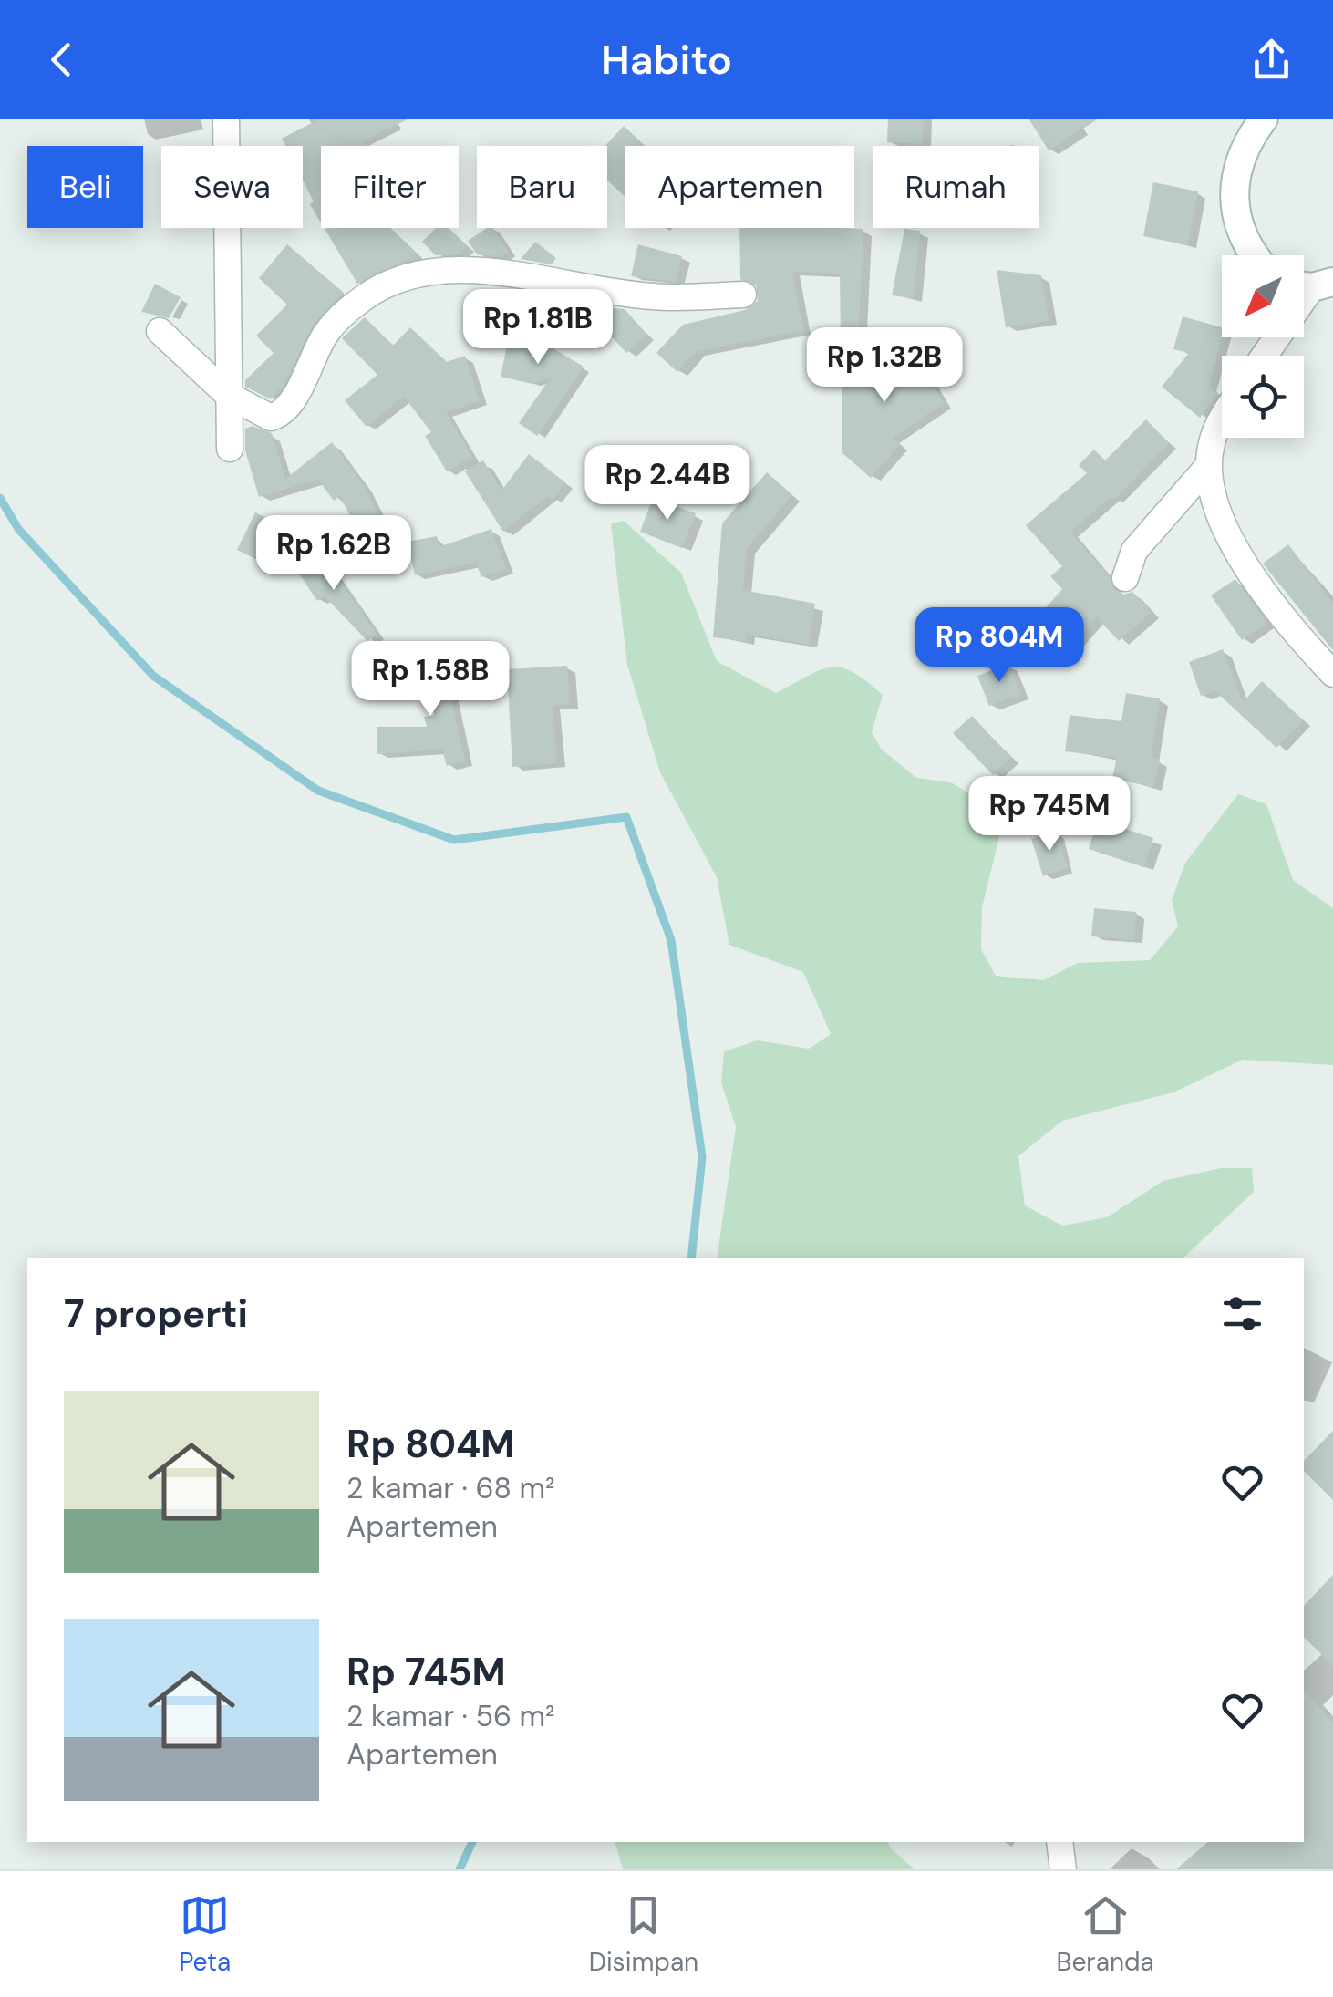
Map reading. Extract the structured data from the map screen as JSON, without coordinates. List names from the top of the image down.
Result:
{
  "north": "bottom left",
  "page": {
    "header": "Habito",
    "chip": [
      "Beli",
      "Sewa",
      "Filter",
      "Baru",
      "Apartemen",
      "Rumah"
    ],
    "price": [
      "Rp 1.81B",
      "Rp 1.32B",
      "Rp 2.44B",
      "Rp 1.62B",
      "Rp 804M",
      "Rp 1.58B",
      "Rp 745M"
    ],
    "heading": "7 properti",
    "list": [
      {
        "name": "Rp 804M",
        "note": "2 kamar · 68 m² · Apartemen"
      },
      {
        "name": "Rp 745M",
        "note": "2 kamar · 56 m² · Apartemen"
      }
    ],
    "tabs": ["Peta", "Disimpan", "Beranda"]
  }
}
